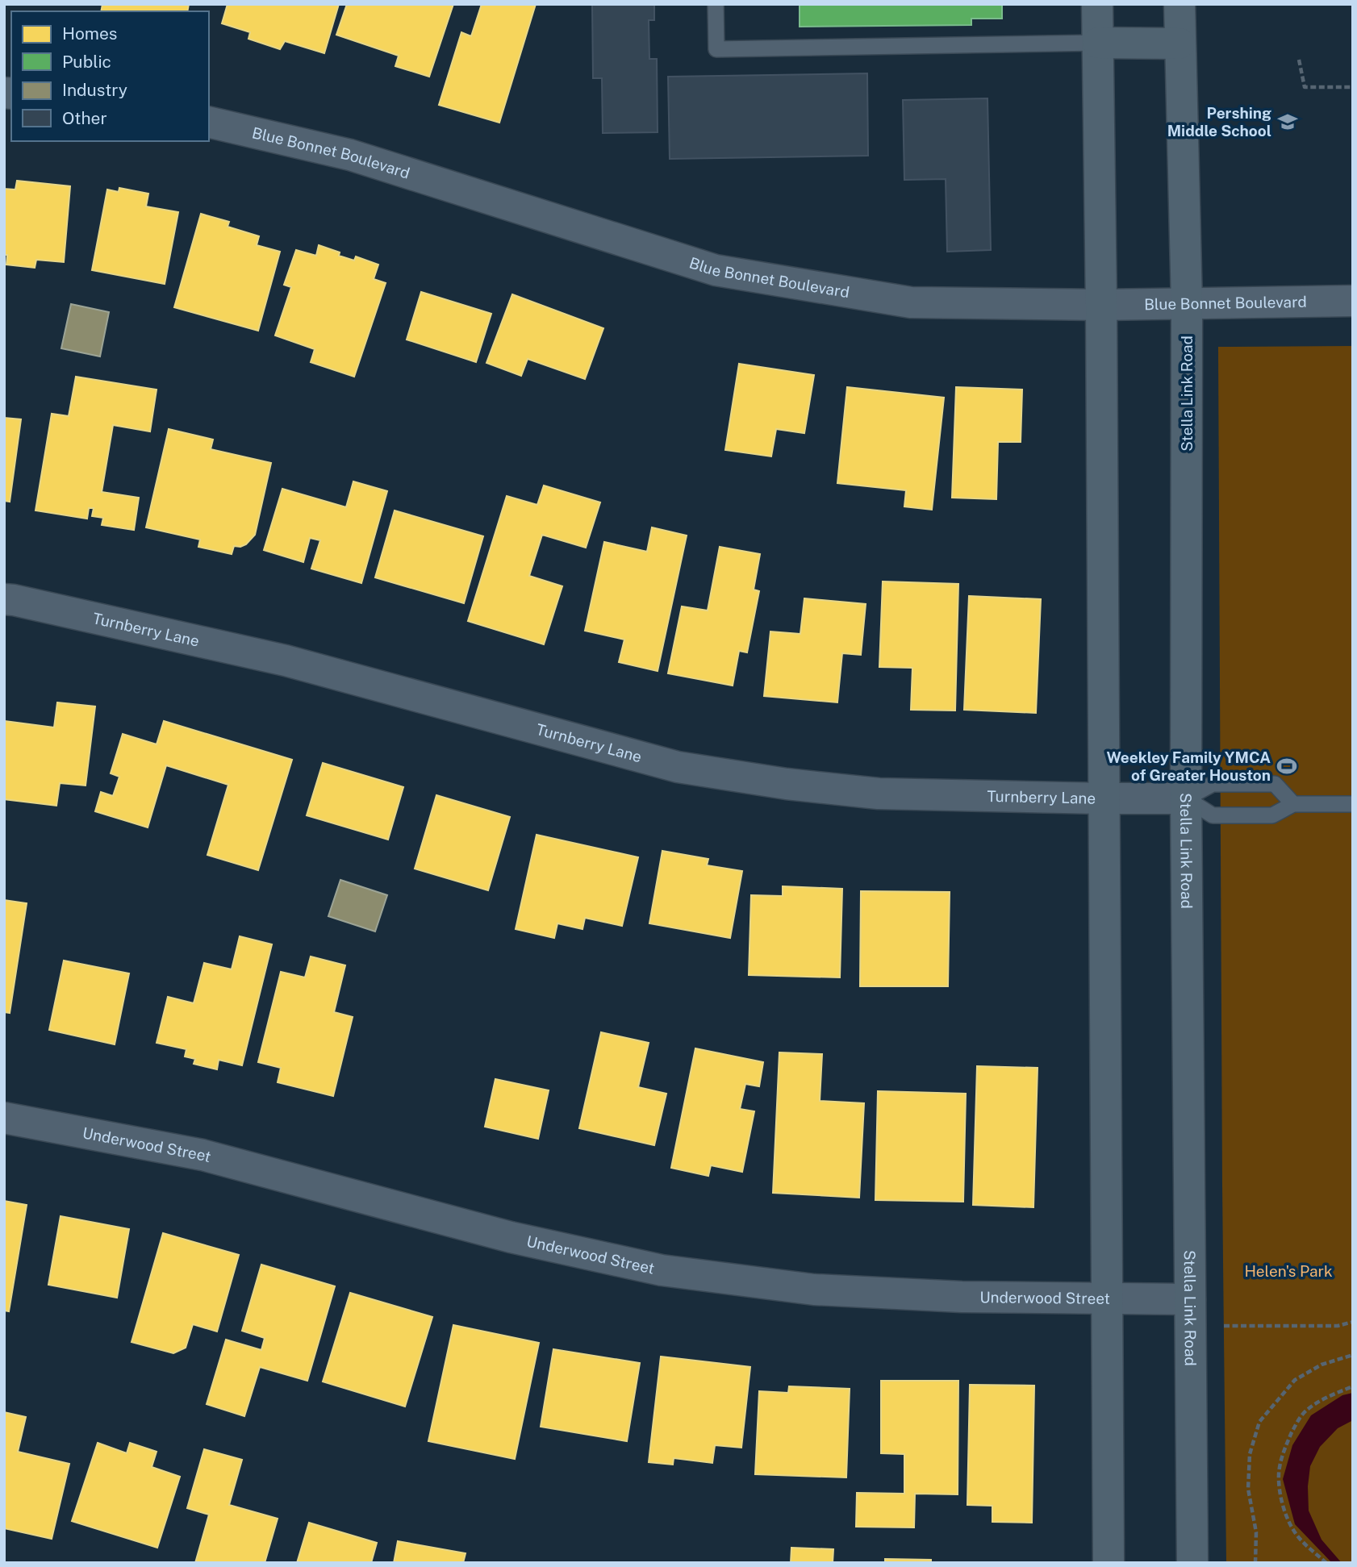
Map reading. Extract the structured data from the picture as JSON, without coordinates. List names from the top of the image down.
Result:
{
  "streets": {
    "main road": ["Stella Link Road"],
    "street": ["Blue Bonnet Boulevard", "Turnberry Lane", "Underwood Street"]
  },
  "crossings": [
    ["Blue Bonnet Boulevard", "Stella Link Road"],
    ["Stella Link Road", "Turnberry Lane"],
    ["Stella Link Road", "Underwood Street"]
  ],
  "parks": ["Helen's Park"],
  "places": {
    "school or university": ["Pershing Middle School"],
    "sports": ["Weekley Family YMCA of Greater Houston"]
  },
  "legend": [
    "Homes",
    "Public",
    "Industry",
    "Other"
  ]
}
